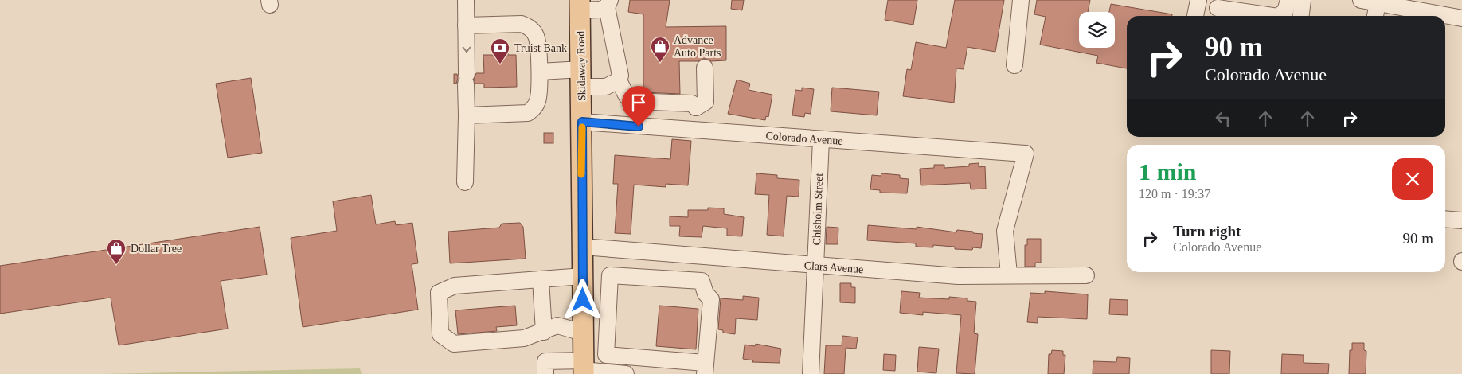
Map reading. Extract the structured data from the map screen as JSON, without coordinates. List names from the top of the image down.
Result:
{
  "streets": {
    "main road": ["Skidaway Road"],
    "street": ["Colorado Avenue", "Chisholm Street", "Clars Avenue"]
  },
  "crossings": [
    ["Skidaway Road", "Colorado Avenue"],
    ["Skidaway Road", "Clars Avenue"],
    ["Colorado Avenue", "Chisholm Street"],
    ["Colorado Avenue", "Clars Avenue"],
    ["Chisholm Street", "Clars Avenue"]
  ],
  "places": {
    "shop": ["Advance Auto Parts", "Dollar Tree"],
    "bank": ["Truist Bank"]
  },
  "page": {
    "turn": ["90 m", "Colorado Avenue"],
    "heading": ["1 min", "120 m · 19:37"],
    "list": [
      {
        "name": "Turn right",
        "note": "Colorado Avenue",
        "value": "90 m"
      }
    ]
  }
}
